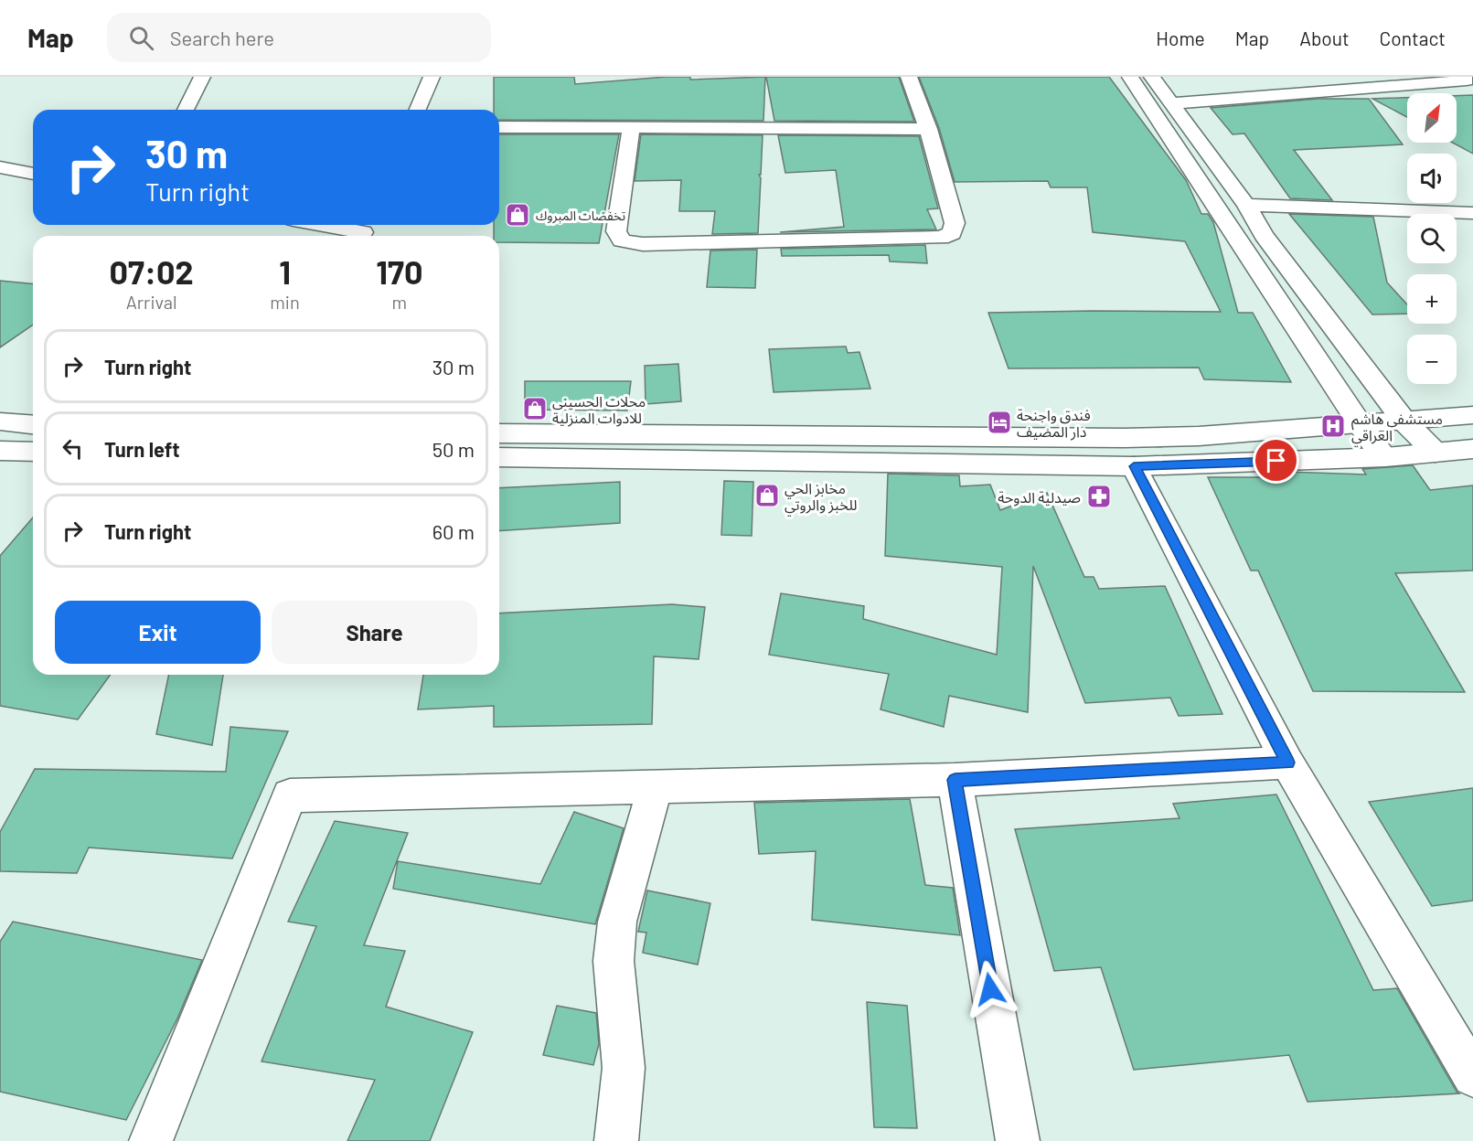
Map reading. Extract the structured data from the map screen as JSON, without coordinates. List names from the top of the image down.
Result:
{
  "places": {
    "shop": ["تخفضات المبروك", "محلات الحسيني للادوات المنزلية", "مخابز الحي للخبز والروتي"],
    "hotel": ["فندق واجنحة دار المضيف"],
    "hospital": ["مستشفى هاشم العراقي"],
    "pharmacy": ["صيدلية الدوحة"]
  },
  "north": "top right",
  "page": {
    "header": "Map",
    "search": "Search here",
    "nav": [
      "Home",
      "Map",
      "About",
      "Contact"
    ],
    "map_buttons": ["+", "−"],
    "turn": ["30 m", "Turn right"],
    "eta": [
      "07:02",
      "Arrival",
      "1",
      "min",
      "170",
      "m"
    ],
    "list": [
      {
        "name": "Turn right",
        "value": "30 m"
      },
      {
        "name": "Turn left",
        "value": "50 m"
      },
      {
        "name": "Turn right",
        "value": "60 m"
      }
    ],
    "buttons": ["Exit", "Share"]
  }
}
